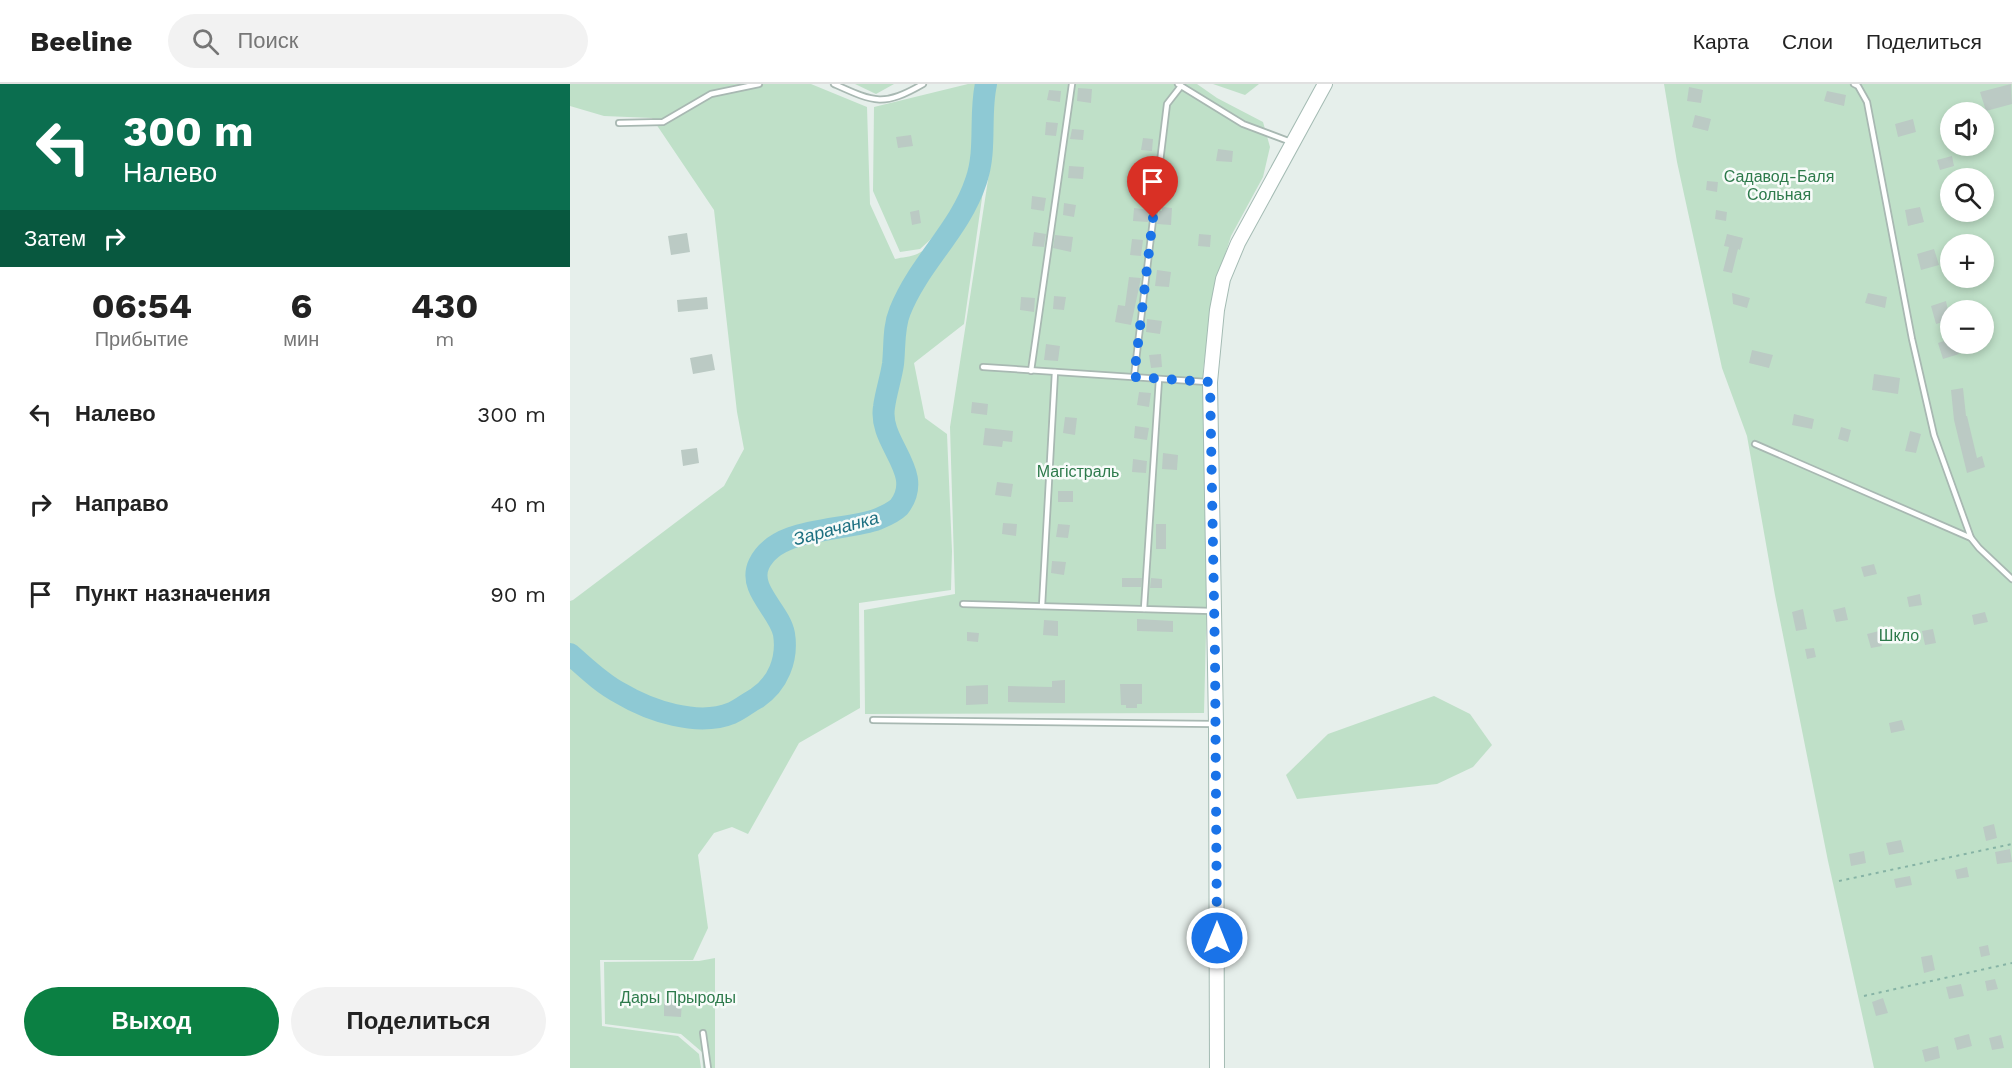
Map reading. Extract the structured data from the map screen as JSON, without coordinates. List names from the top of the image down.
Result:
{
  "water": ["Зарачанка"],
  "parks": [
    "Садавод-Баля Сольная",
    "Магістраль",
    "Шкло",
    "Дары Прыроды"
  ],
  "page": {
    "header": "Beeline",
    "search": "Поиск",
    "nav": ["Карта", "Слои", "Поделиться"],
    "turn": ["300 m", "Налево"],
    "map_buttons": ["+", "−"],
    "then": "Затем",
    "eta": [
      "06:54",
      "Прибытие",
      "6",
      "мин",
      "430",
      "m"
    ],
    "list": [
      {
        "name": "Налево",
        "value": "300 m"
      },
      {
        "name": "Направо",
        "value": "40 m"
      },
      {
        "name": "Пункт назначения",
        "value": "90 m"
      }
    ],
    "buttons": ["Выход", "Поделиться"]
  }
}
